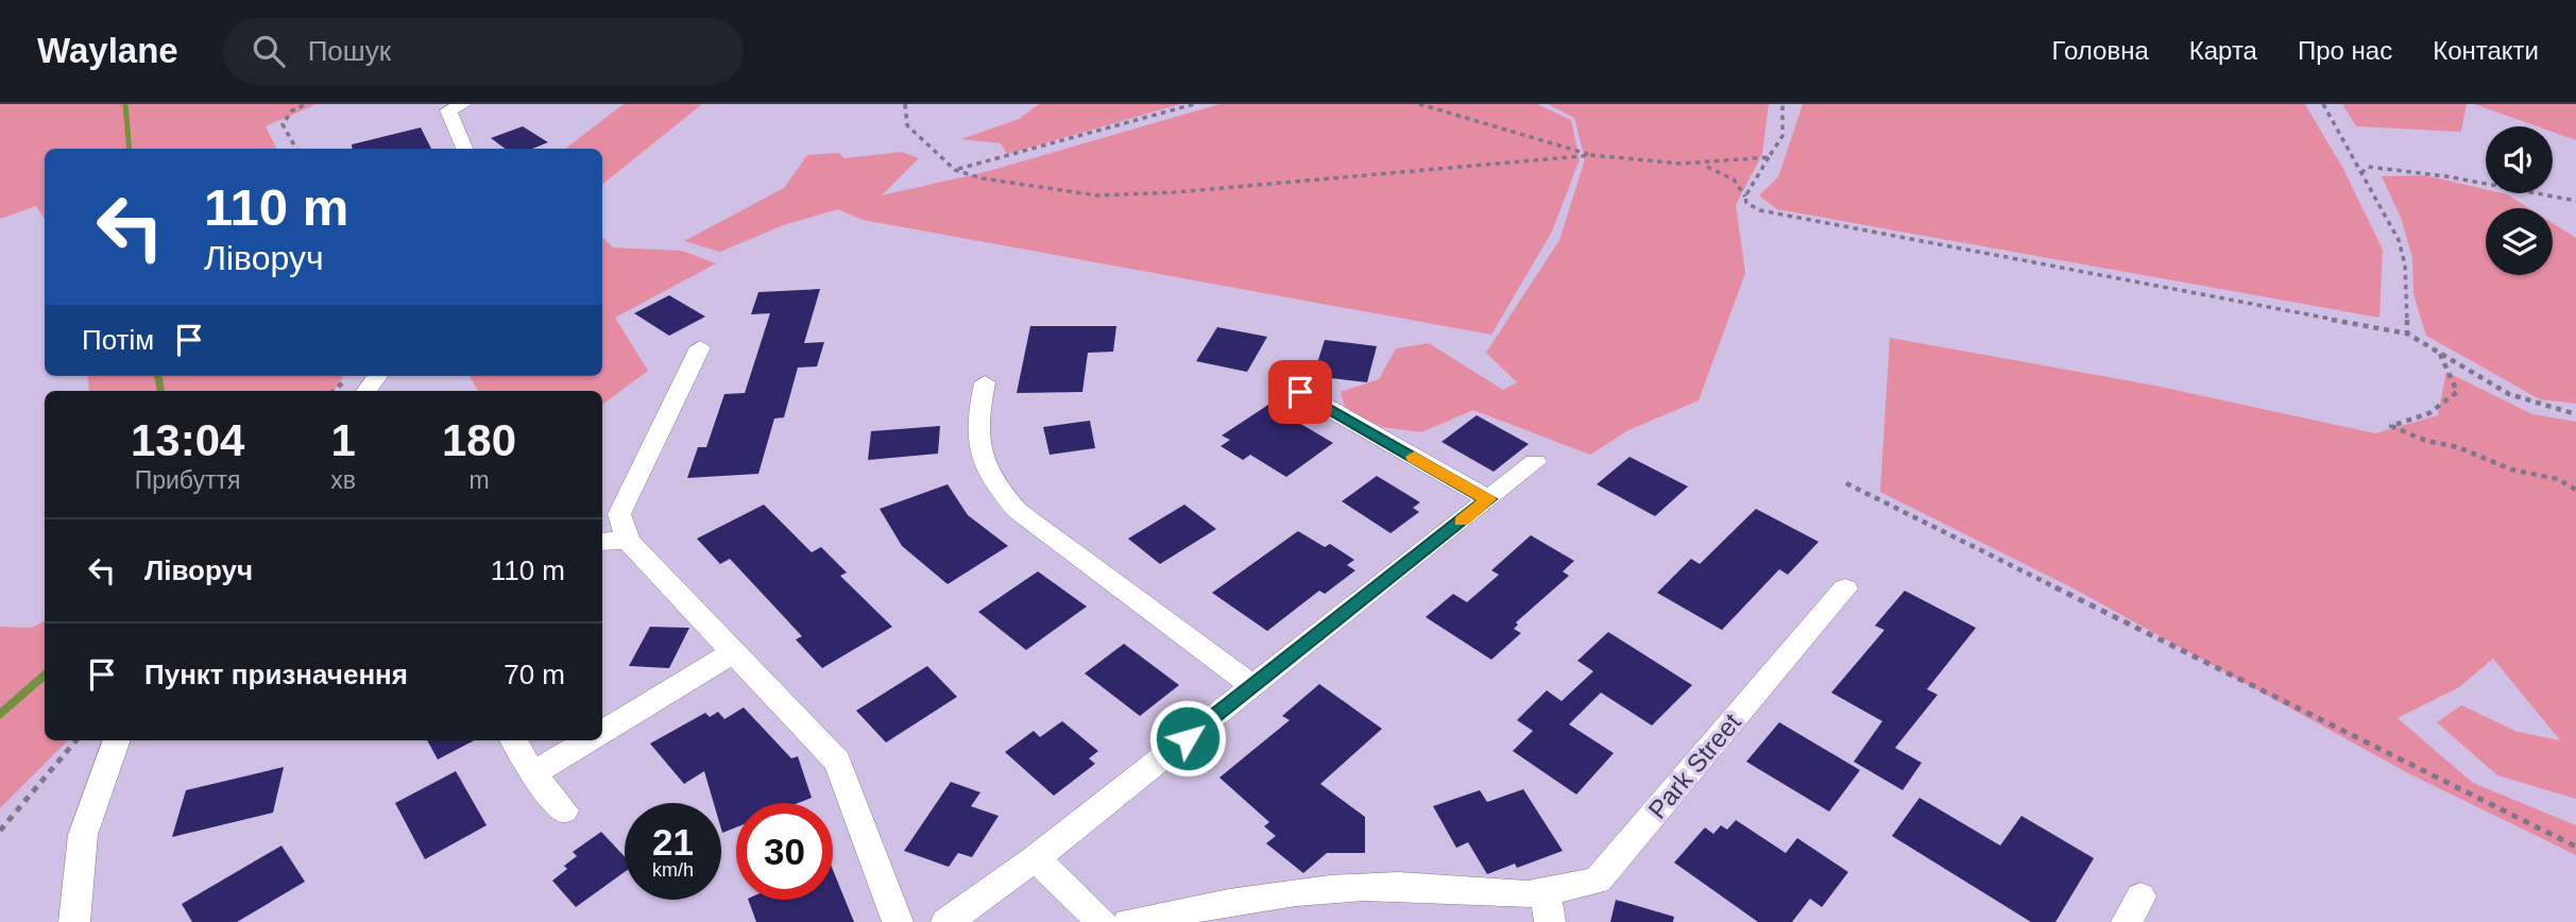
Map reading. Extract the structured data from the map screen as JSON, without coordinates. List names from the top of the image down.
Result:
{
  "streets": {
    "street": ["Park Street"]
  },
  "page": {
    "header": "Waylane",
    "search": "Пошук",
    "nav": [
      "Головна",
      "Карта",
      "Про нас",
      "Контакти"
    ],
    "turn": ["110 m", "Ліворуч"],
    "then": "Потім",
    "eta": [
      "13:04",
      "Прибуття",
      "1",
      "хв",
      "180",
      "m"
    ],
    "list": [
      {
        "name": "Ліворуч",
        "value": "110 m"
      },
      {
        "name": "Пункт призначення",
        "value": "70 m"
      }
    ],
    "speed": "21 km/h",
    "limit": "30"
  }
}
